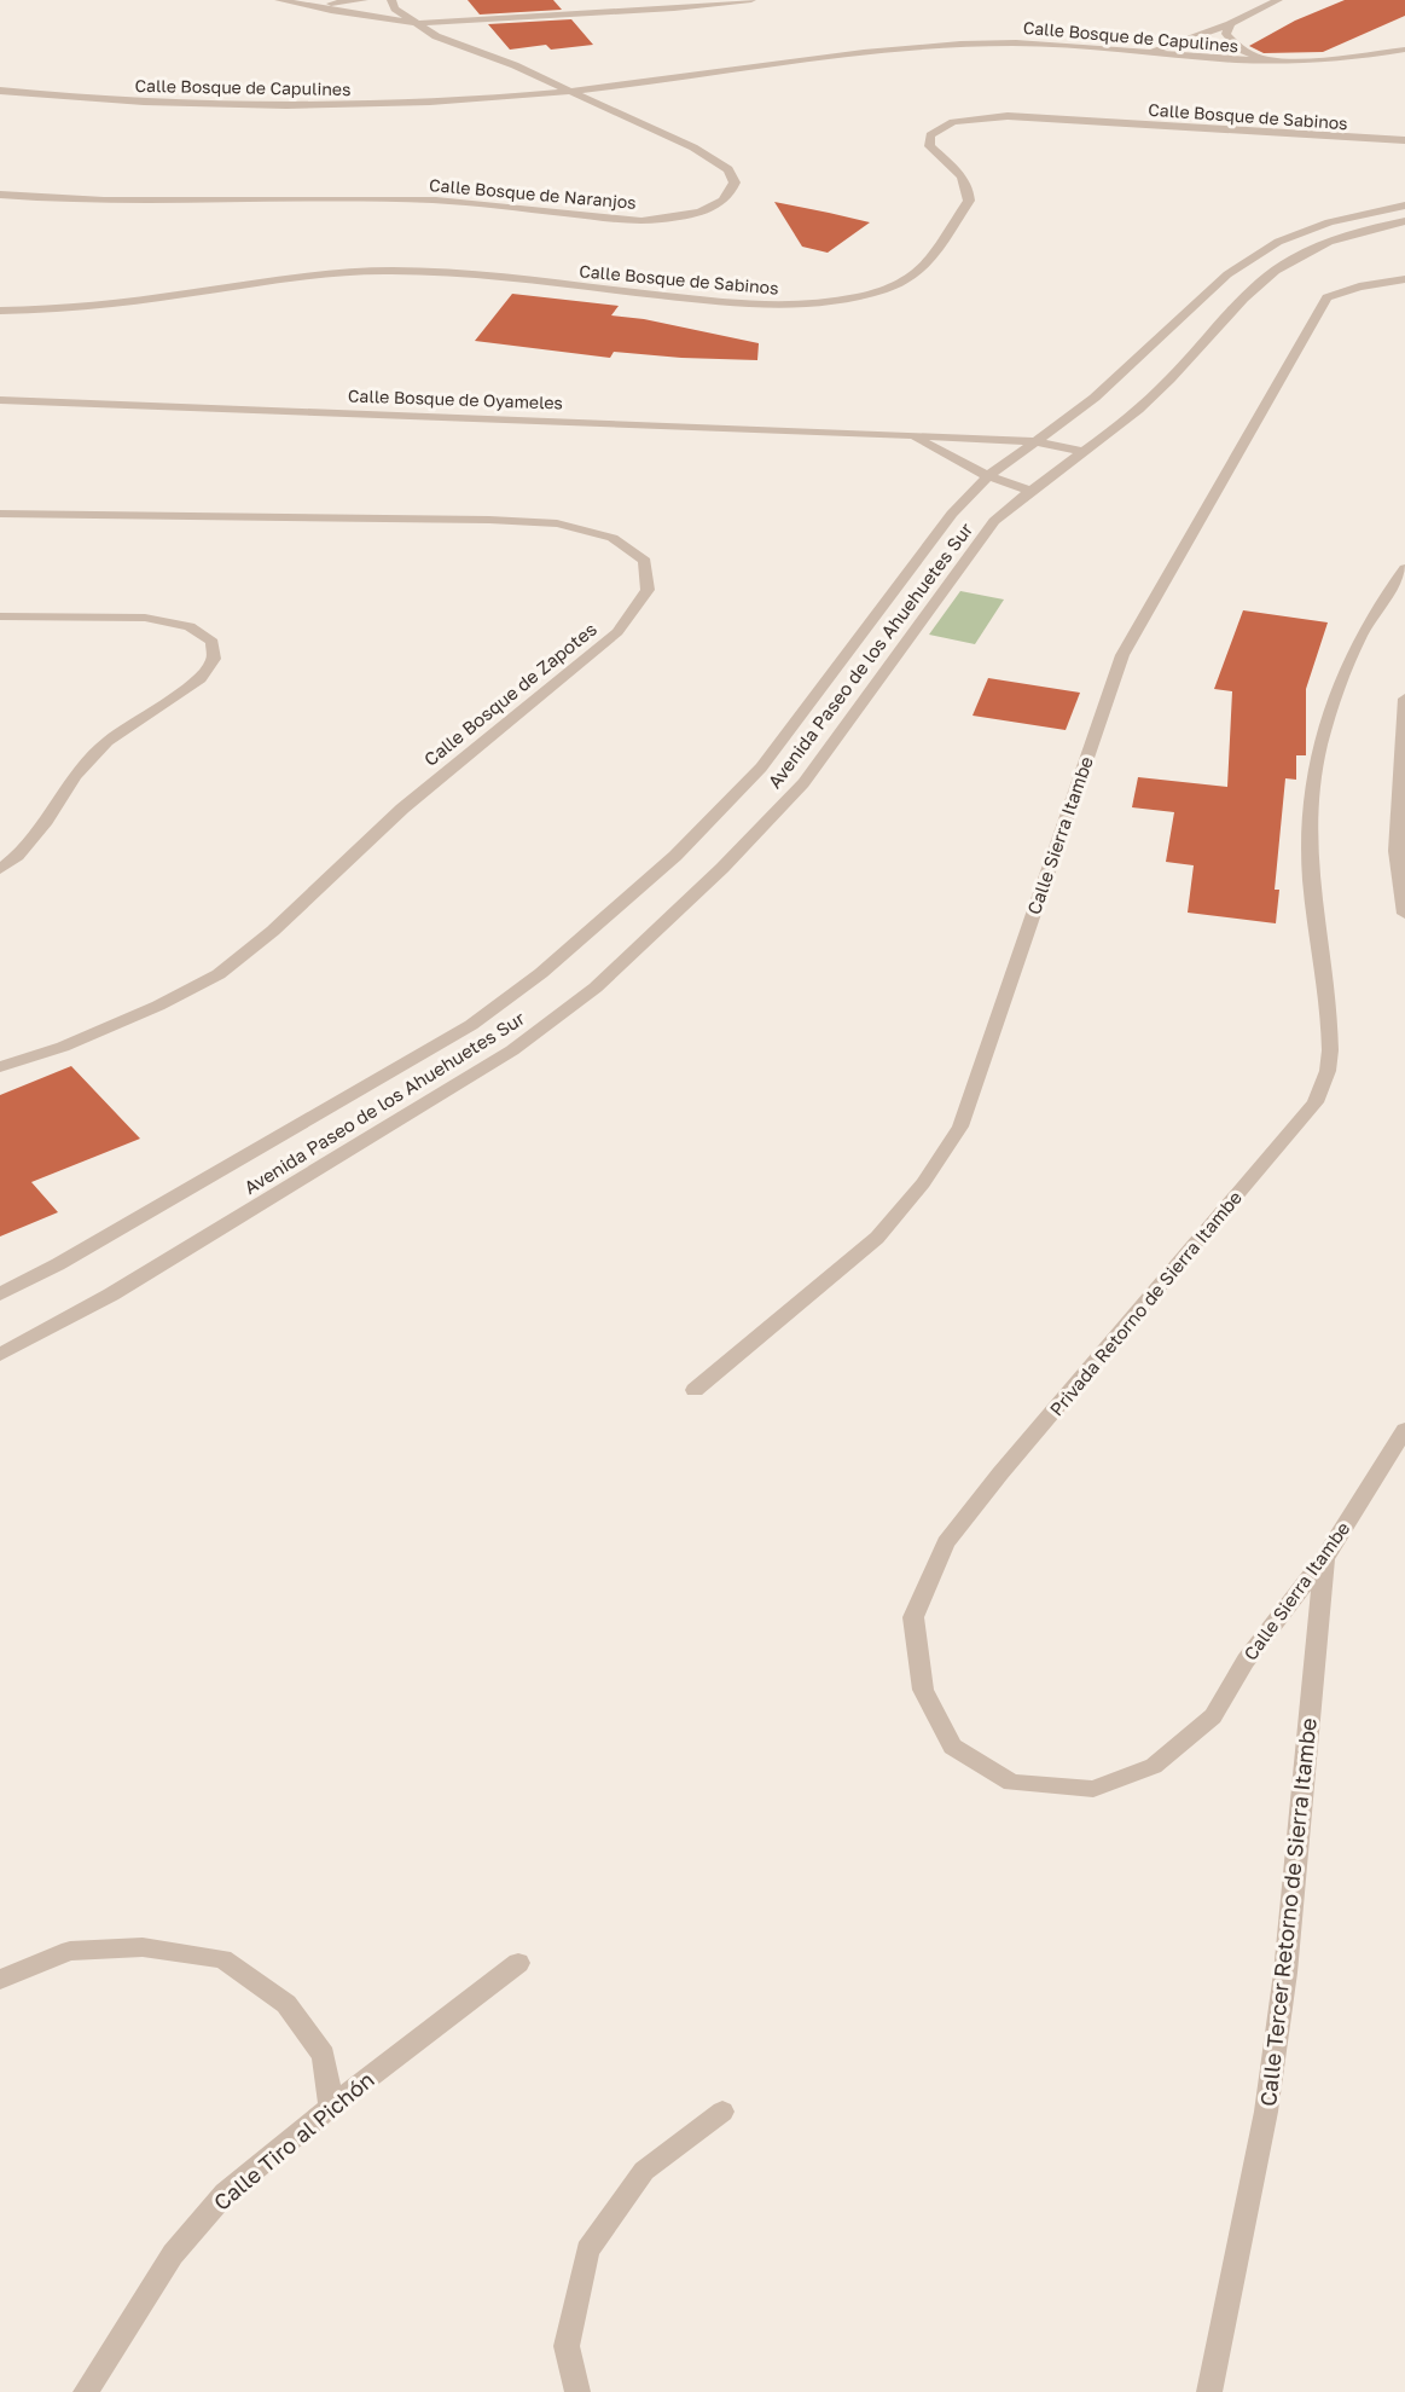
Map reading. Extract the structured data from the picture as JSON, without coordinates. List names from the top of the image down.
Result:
{
  "streets": {
    "street": [
      "Calle Bosque de Capulines",
      "Calle Bosque de Sabinos",
      "Calle Bosque de Naranjos",
      "Calle Bosque de Oyameles",
      "Avenida Paseo de los Ahuehuetes Sur",
      "Calle Bosque de Zapotes",
      "Calle Sierra Itambe",
      "Privada Retorno de Sierra Itambe",
      "Calle Tercer Retorno de Sierra Itambe",
      "Calle Tiro al Pichón"
    ]
  },
  "crossings": [
    ["Calle Bosque de Capulines", "Calle Bosque de Naranjos"],
    ["Calle Bosque de Oyameles", "Avenida Paseo de los Ahuehuetes Sur"],
    ["Calle Sierra Itambe", "Privada Retorno de Sierra Itambe"],
    ["Calle Sierra Itambe", "Calle Tercer Retorno de Sierra Itambe"]
  ]
}
